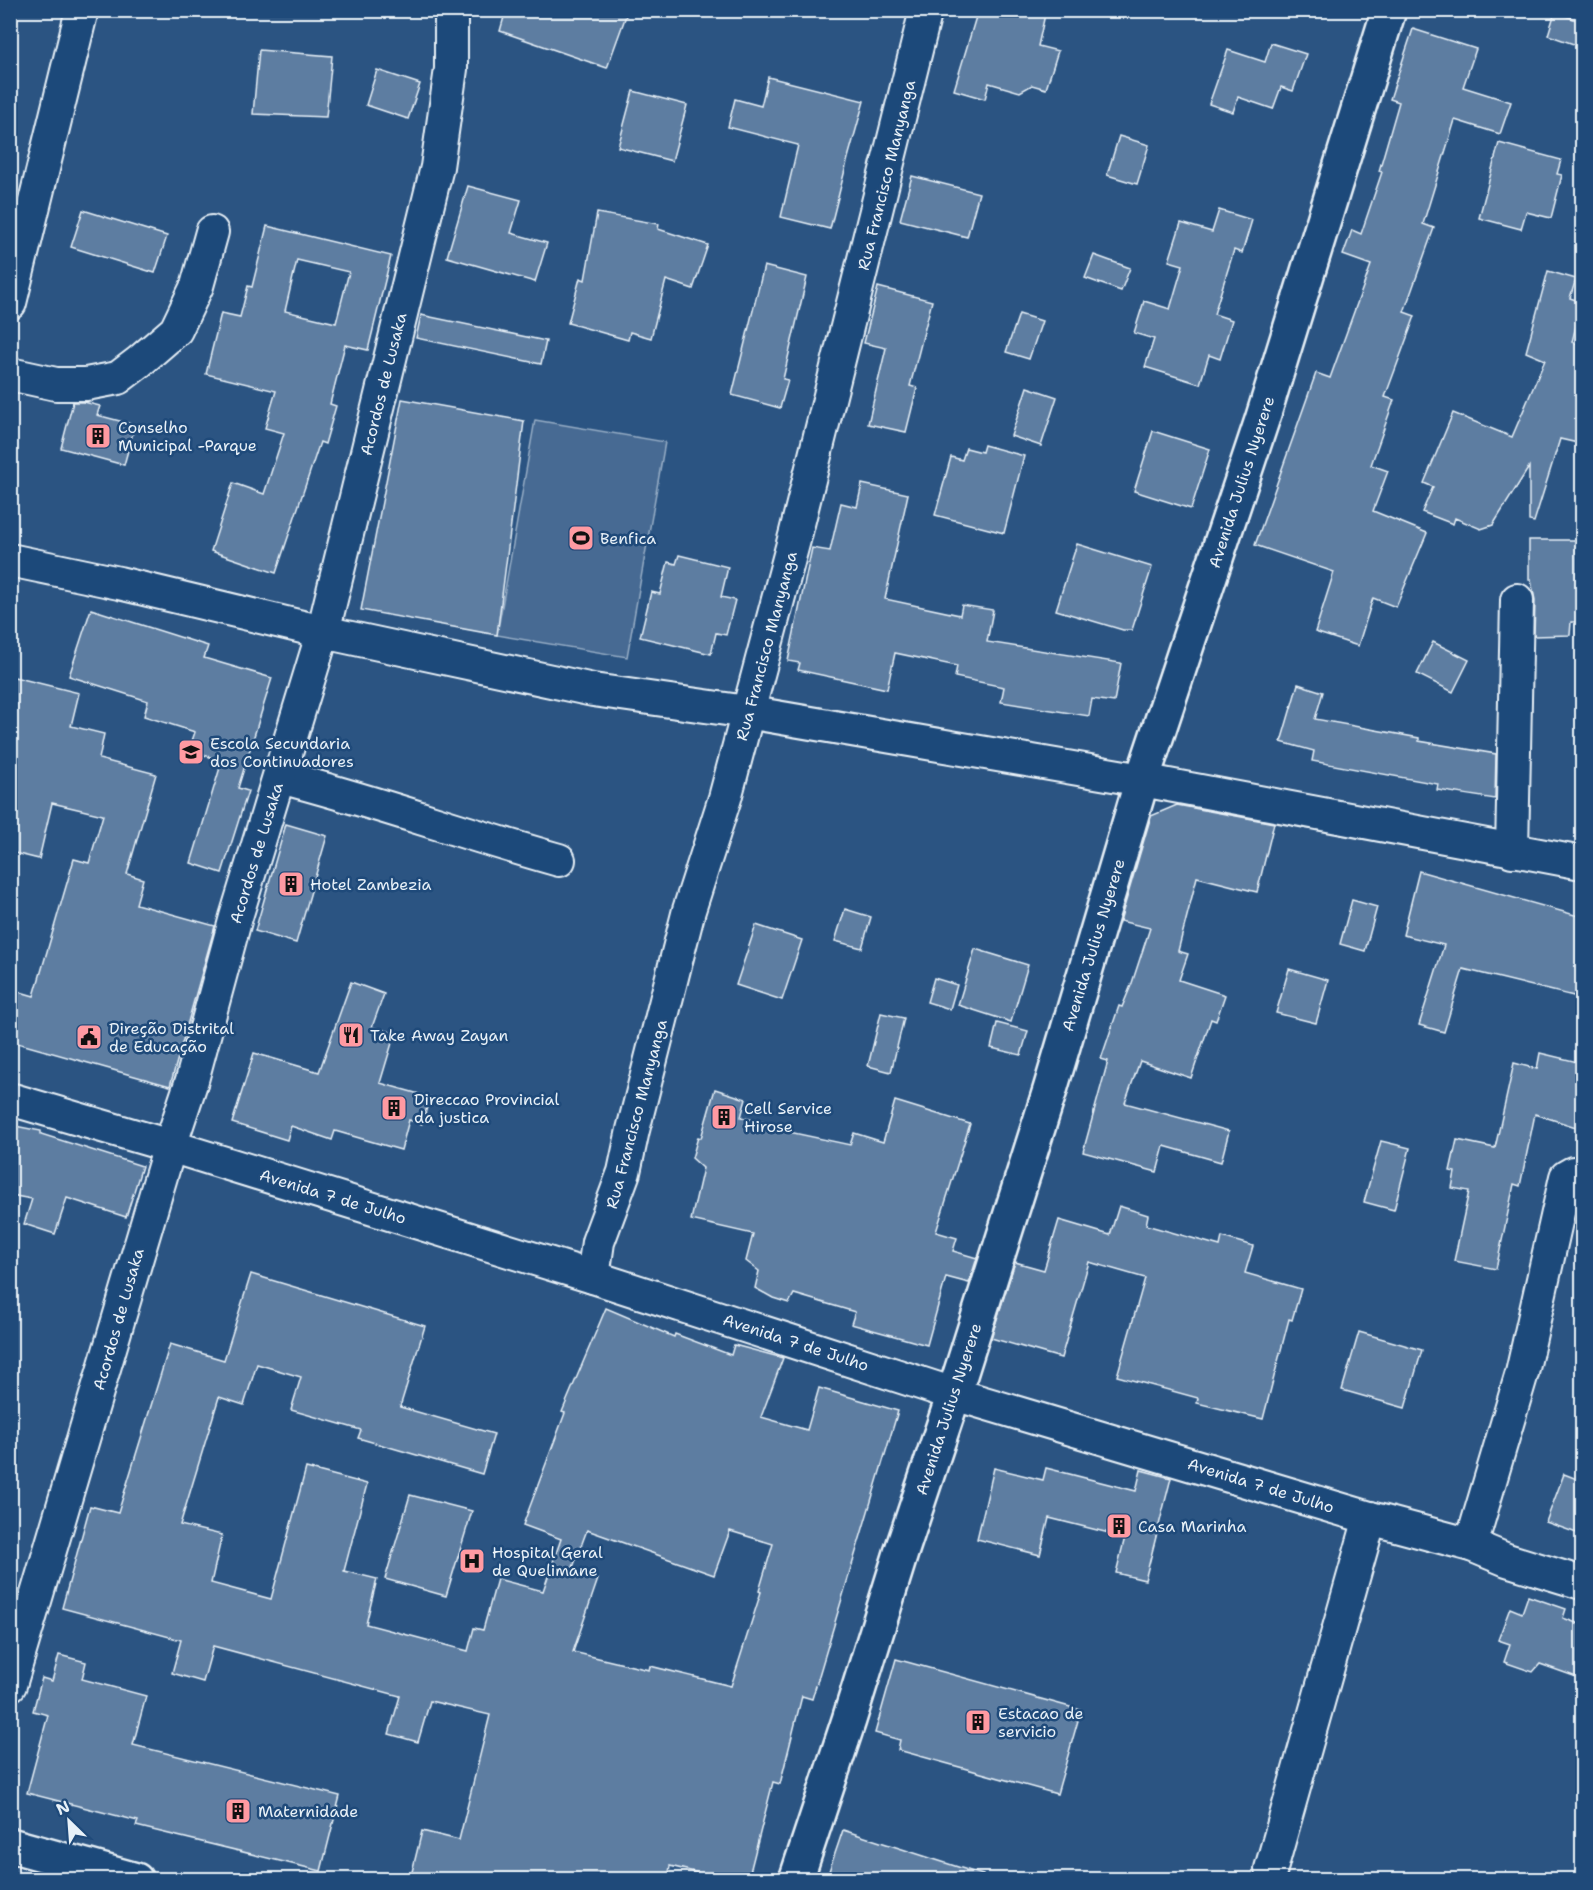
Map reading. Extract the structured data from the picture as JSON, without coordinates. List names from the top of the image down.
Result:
{
  "streets": {
    "street": [
      "Rua Francisco Manyanga",
      "Acordos de Lusaka",
      "Avenida Julius Nyerere",
      "Avenida 7 de Julho"
    ]
  },
  "crossings": [
    ["Rua Francisco Manyanga", "Avenida 7 de Julho"],
    ["Acordos de Lusaka", "Avenida 7 de Julho"],
    ["Avenida Julius Nyerere", "Avenida 7 de Julho"]
  ],
  "places": {
    "building": [
      "Conselho Municipal -Parque",
      "Hotel Zambezia",
      "Direccao Provincial da justica",
      "Cell Service Hirose",
      "Casa Marinha",
      "Estacao de servicio",
      "Maternidade"
    ],
    "sports": ["Benfica"],
    "school or university": ["Escola Secundaria dos Continuadores"],
    "restaurant": ["Take Away Zayan"],
    "public building": ["Direção Distrital de Educação"],
    "hospital": ["Hospital Geral de Quelimane"]
  },
  "north": "top left"
}
